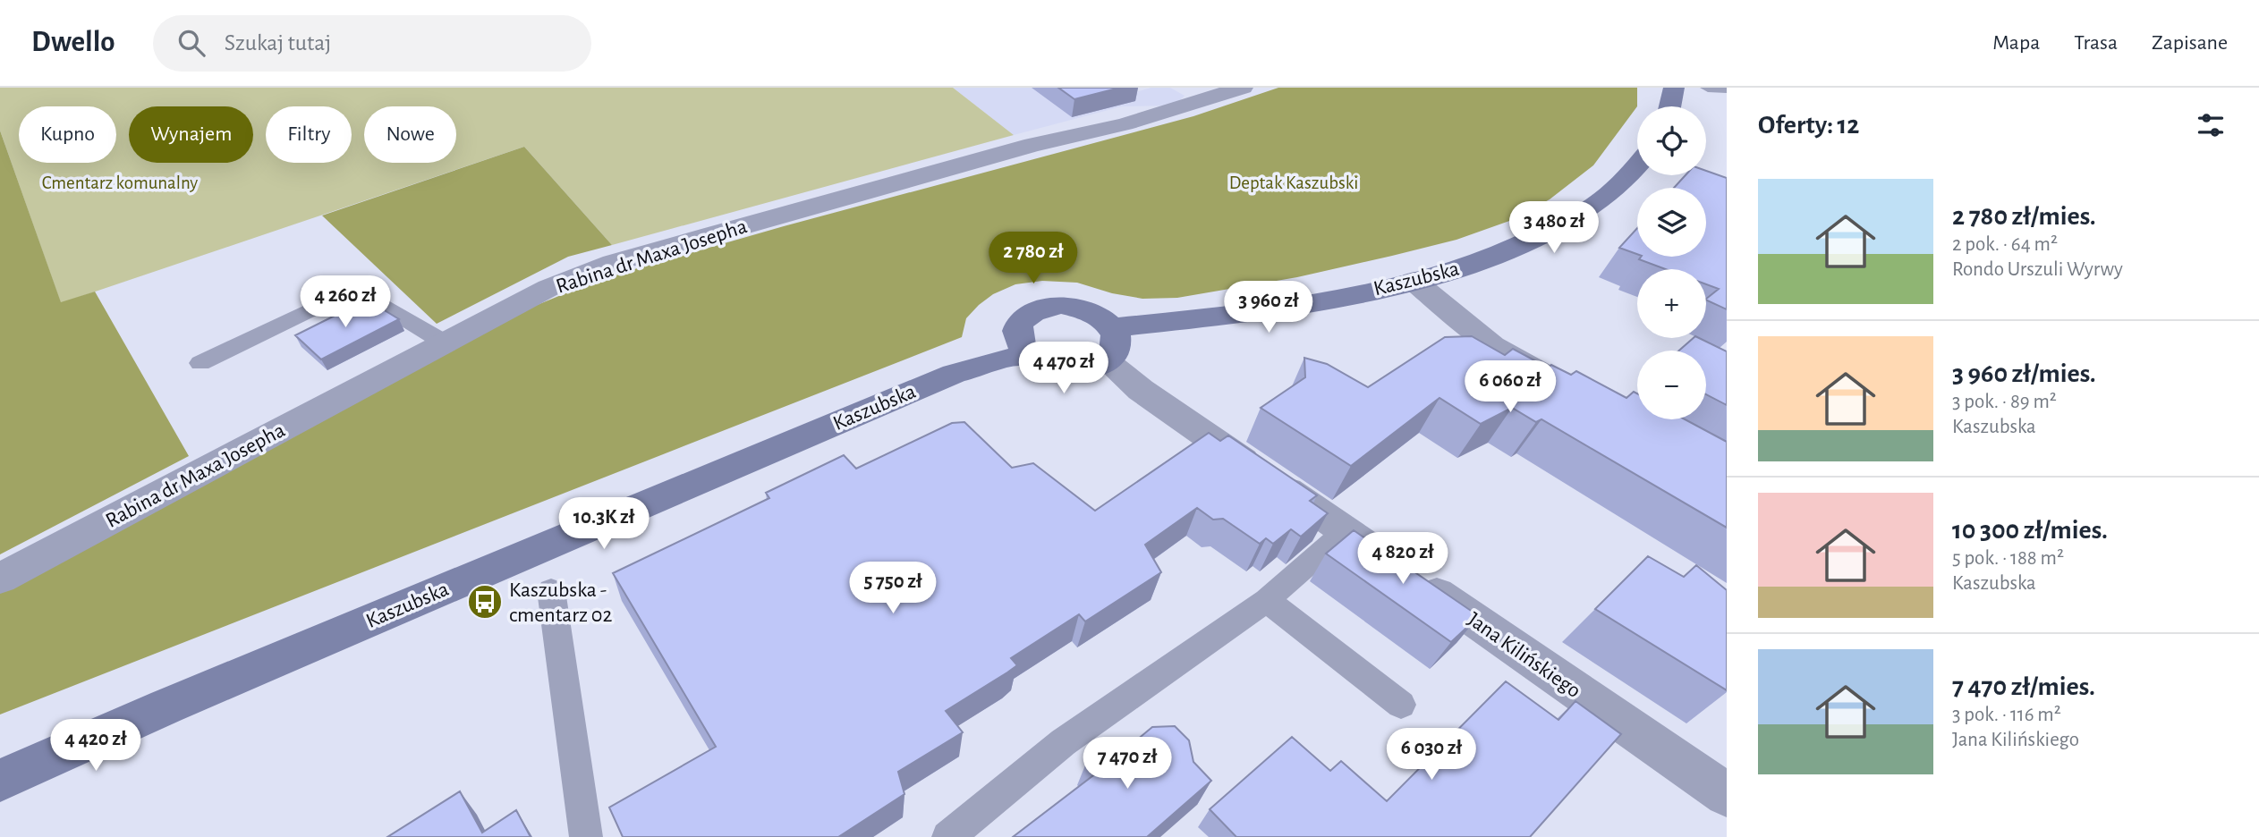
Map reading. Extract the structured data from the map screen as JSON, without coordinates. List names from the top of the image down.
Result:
{
  "streets": {
    "main road": ["Kaszubska"],
    "street": ["Rabina dr Maxa Josepha", "Jana Kilińskiego"]
  },
  "crossings": [
    ["Kaszubska", "Jana Kilińskiego"]
  ],
  "parks": ["Cmentarz komunalny", "Deptak Kaszubski"],
  "places": {
    "bus stop": ["Kaszubska - cmentarz 02"]
  },
  "page": {
    "header": "Dwello",
    "search": "Szukaj tutaj",
    "nav": ["Mapa", "Trasa", "Zapisane"],
    "heading": "Oferty: 12",
    "map_buttons": ["+", "−"],
    "chip": [
      "Kupno",
      "Wynajem",
      "Filtry",
      "Nowe"
    ],
    "list": [
      {
        "name": "2 780 zł/mies.",
        "note": "2 pok. · 64 m² · Rondo Urszuli Wyrwy"
      },
      {
        "name": "3 960 zł/mies.",
        "note": "3 pok. · 89 m² · Kaszubska"
      },
      {
        "name": "10 300 zł/mies.",
        "note": "5 pok. · 188 m² · Kaszubska"
      },
      {
        "name": "7 470 zł/mies.",
        "note": "3 pok. · 116 m² · Jana Kilińskiego"
      }
    ],
    "price": [
      "3 480 zł",
      "2 780 zł",
      "4 260 zł",
      "3 960 zł",
      "4 470 zł",
      "6 060 zł",
      "10.3K zł",
      "4 820 zł",
      "5 750 zł",
      "4 420 zł",
      "6 030 zł",
      "7 470 zł"
    ]
  }
}
